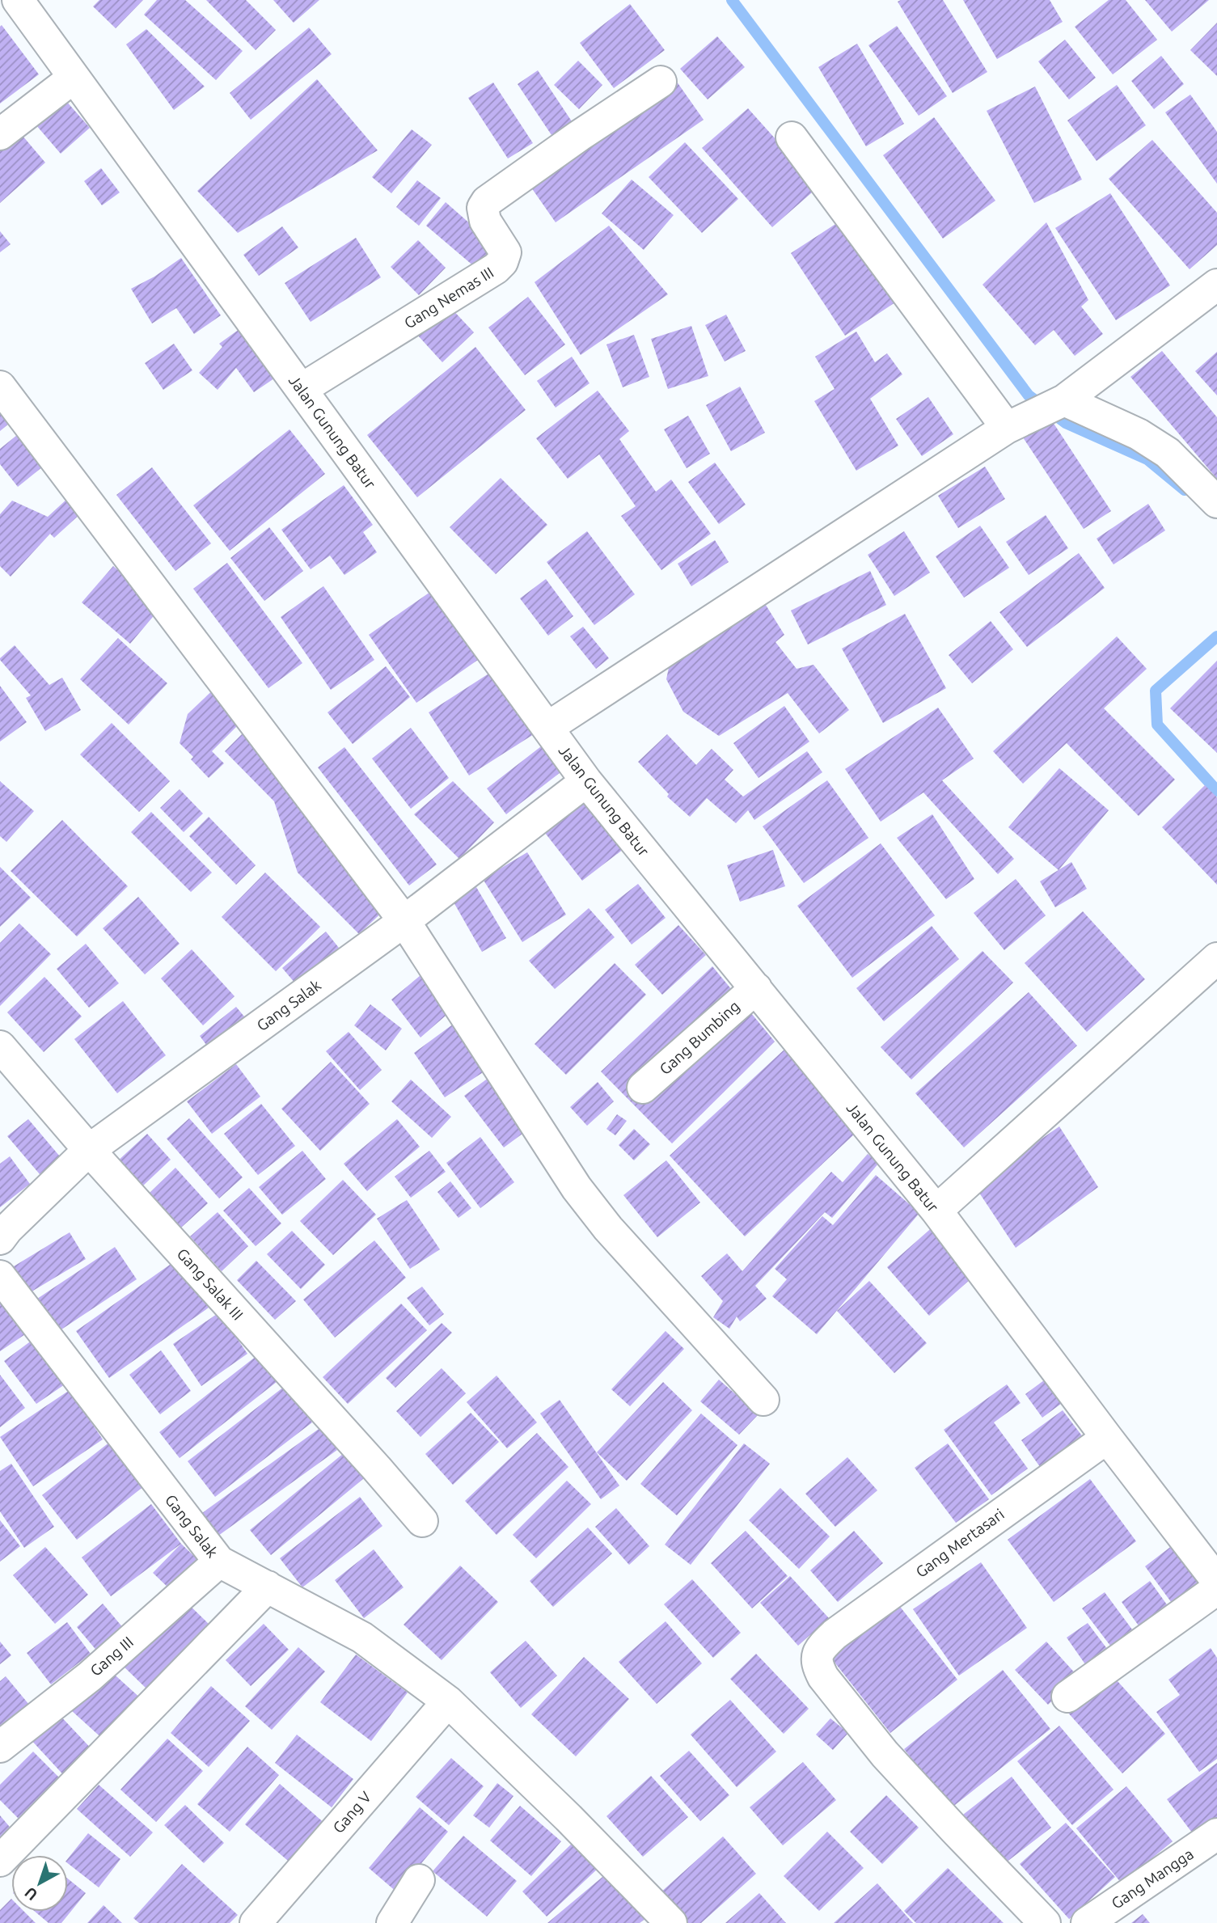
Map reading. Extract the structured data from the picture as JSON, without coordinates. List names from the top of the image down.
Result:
{
  "streets": {
    "street": [
      "Gang Nemas III",
      "Jalan Gunung Batur",
      "Gang Salak",
      "Gang Bumbing",
      "Gang Salak III",
      "Gang Mertasari",
      "Gang III",
      "Gang V",
      "Gang Mangga"
    ]
  },
  "crossings": [
    ["Gang Nemas III", "Jalan Gunung Batur"],
    ["Jalan Gunung Batur", "Gang Salak"],
    ["Jalan Gunung Batur", "Gang Bumbing"],
    ["Jalan Gunung Batur", "Gang Mertasari"],
    ["Gang Salak", "Gang Salak III"],
    ["Gang Salak", "Gang III"],
    ["Gang Salak", "Gang V"]
  ],
  "north": "bottom left"
}
